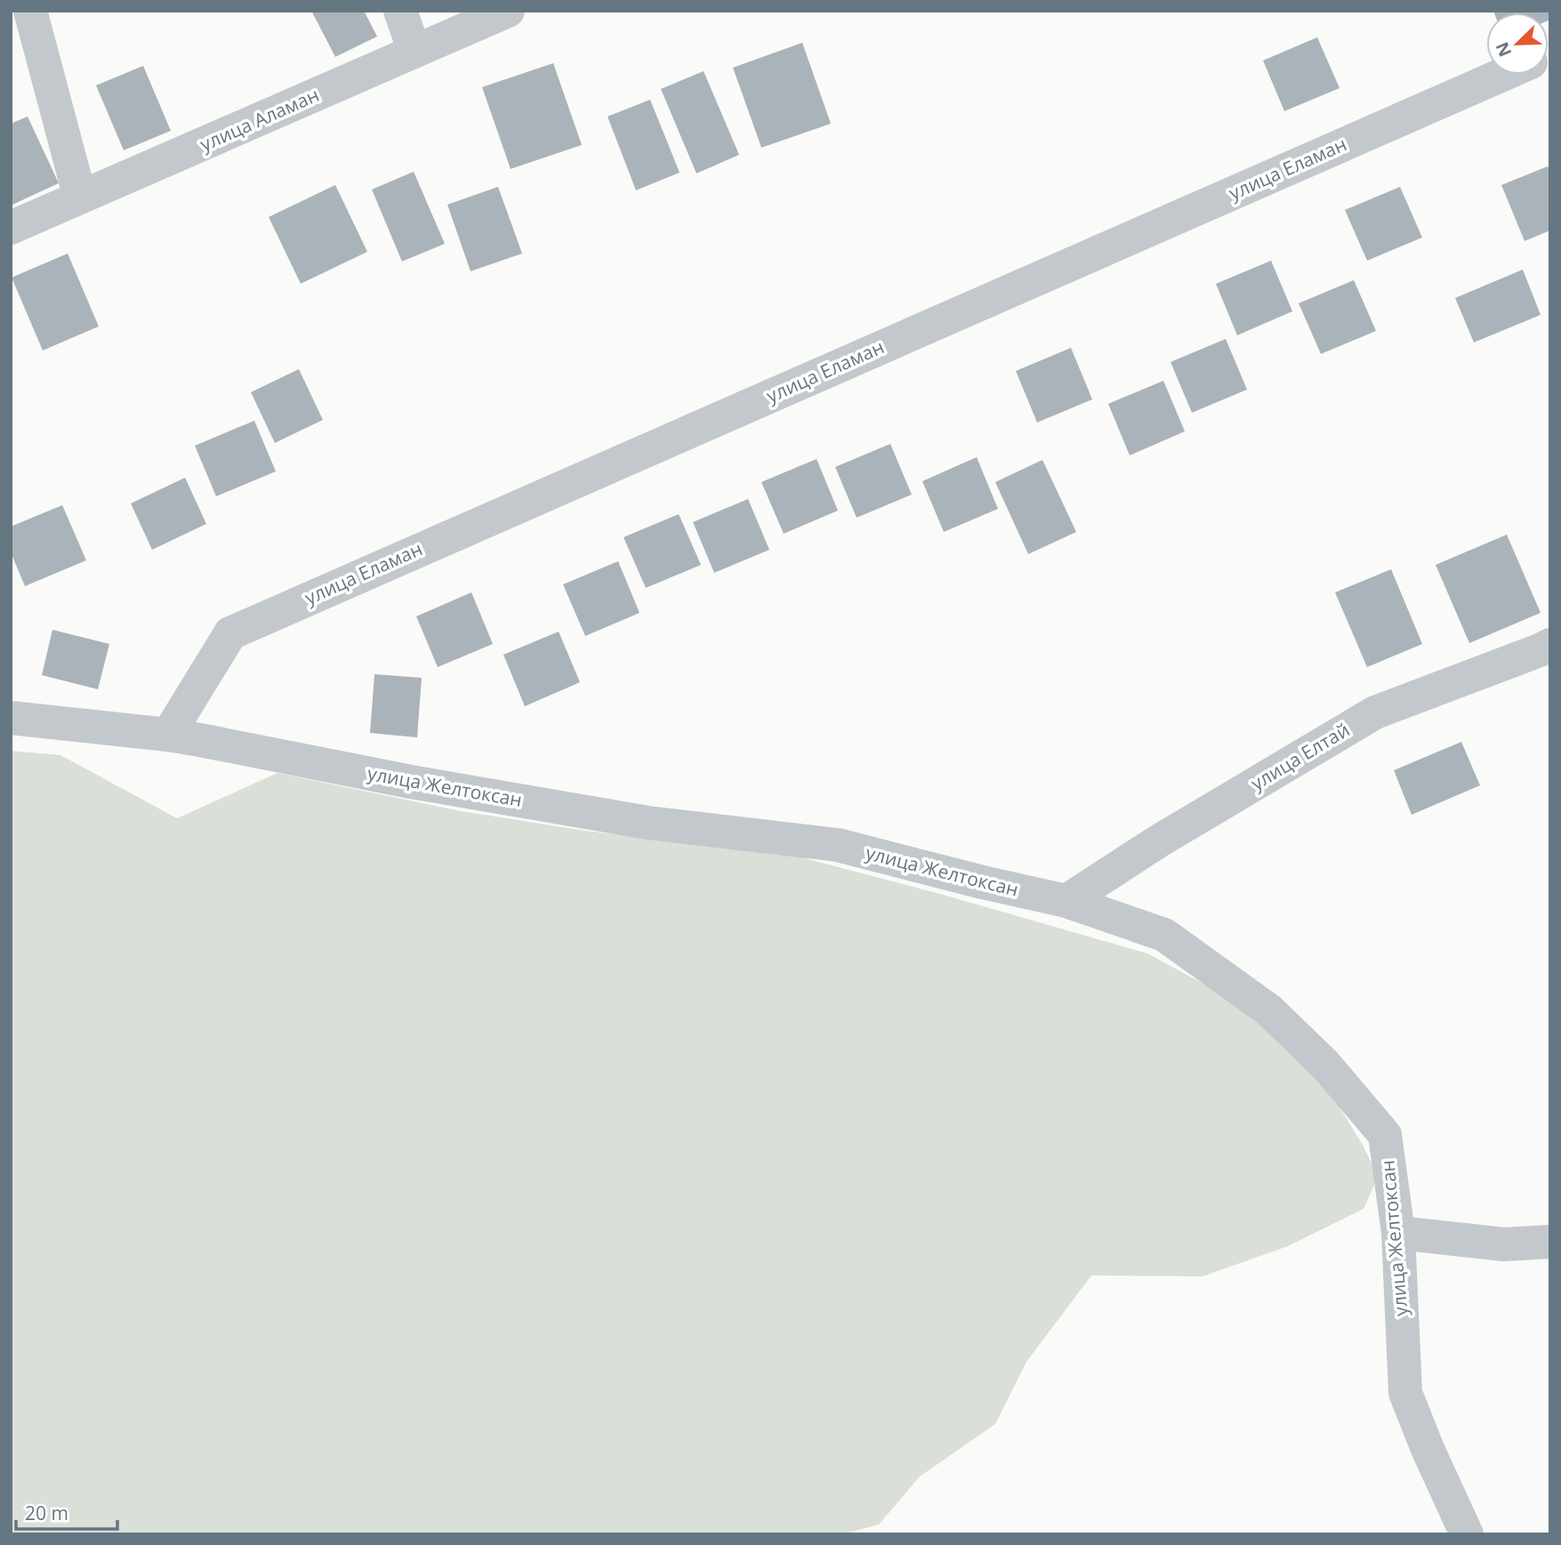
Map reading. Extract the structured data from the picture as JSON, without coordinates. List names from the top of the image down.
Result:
{
  "streets": {
    "street": [
      "улица Аламан",
      "улица Еламан",
      "улица Елтай",
      "улица Желтоксан"
    ]
  },
  "crossings": [
    ["улица Еламан", "улица Желтоксан"],
    ["улица Елтай", "улица Желтоксан"]
  ],
  "scale_bar": "20 m",
  "north": "bottom left"
}
